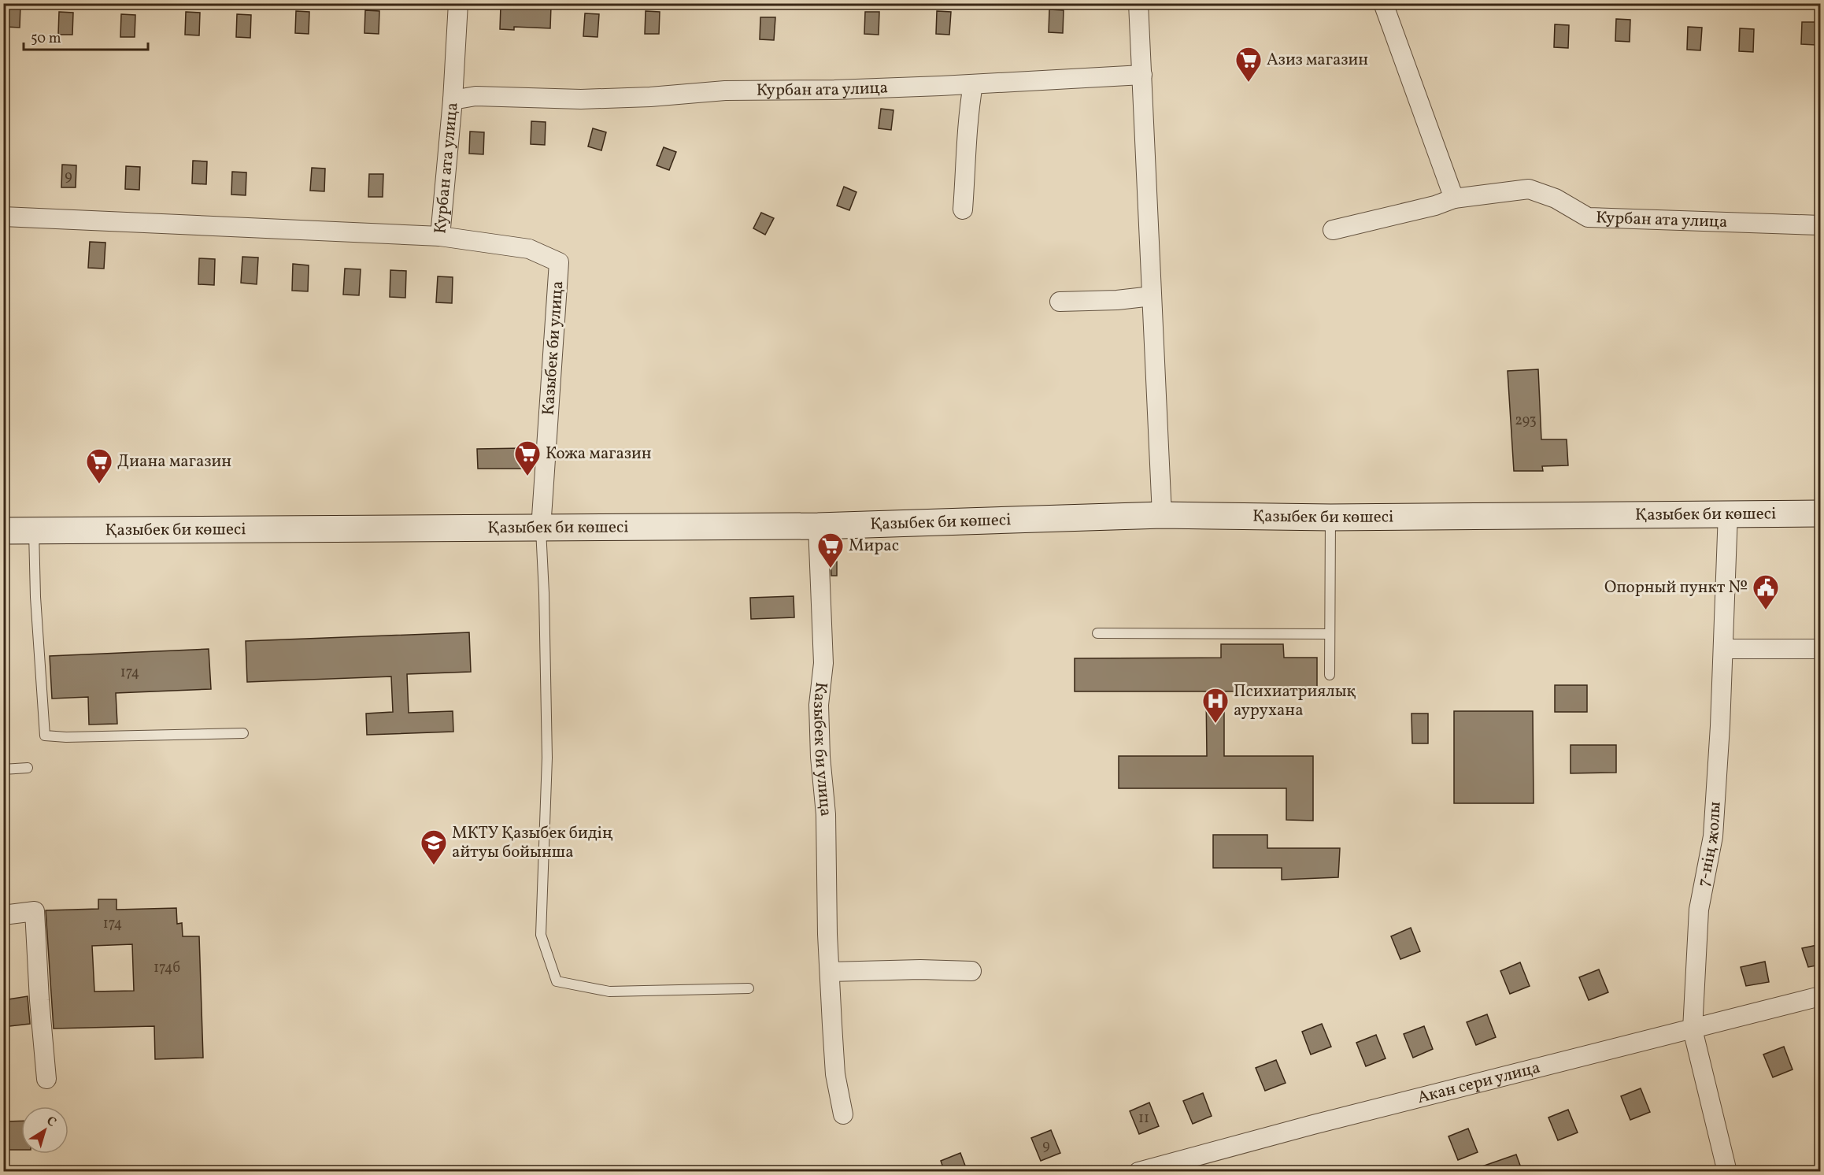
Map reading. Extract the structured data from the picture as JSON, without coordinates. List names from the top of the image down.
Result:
{
  "streets": {
    "main road": ["Қазыбек би көшесі"],
    "street": [
      "Курбан ата улица",
      "Казыбек би улица",
      "7-нің жолы",
      "Акан сери улица"
    ]
  },
  "crossings": [
    ["Курбан ата улица", "Казыбек би улица"],
    ["Казыбек би улица", "Қазыбек би көшесі"],
    ["Қазыбек би көшесі", "7-нің жолы"],
    ["7-нің жолы", "Акан сери улица"]
  ],
  "places": {
    "supermarket": [
      "Азиз магазин",
      "Кожа магазин",
      "Диана магазин",
      "Мирас"
    ],
    "public building": ["Опорный пункт №"],
    "hospital": ["Психиатриялық аурухана"],
    "school or university": ["МКТУ Қазыбек бидің айтуы бойынша"]
  },
  "house_numbers": [
    "9",
    "293",
    "174",
    "174",
    "174б",
    "11",
    "9"
  ],
  "scale_bar": "50 m",
  "north": "top right"
}
